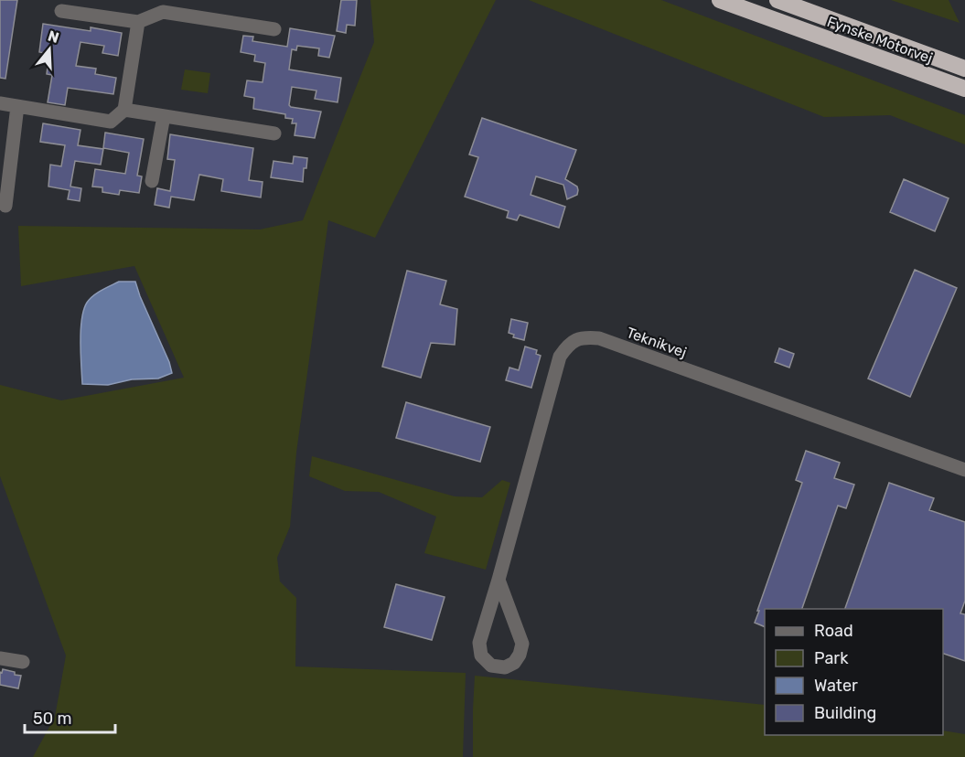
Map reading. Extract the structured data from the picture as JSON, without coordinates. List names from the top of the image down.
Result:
{
  "streets": {
    "highway": ["Fynske Motorvej"],
    "street": ["Teknikvej"]
  },
  "legend": [
    "Road",
    "Park",
    "Water",
    "Building"
  ],
  "scale_bar": "50 m",
  "north": "top"
}
